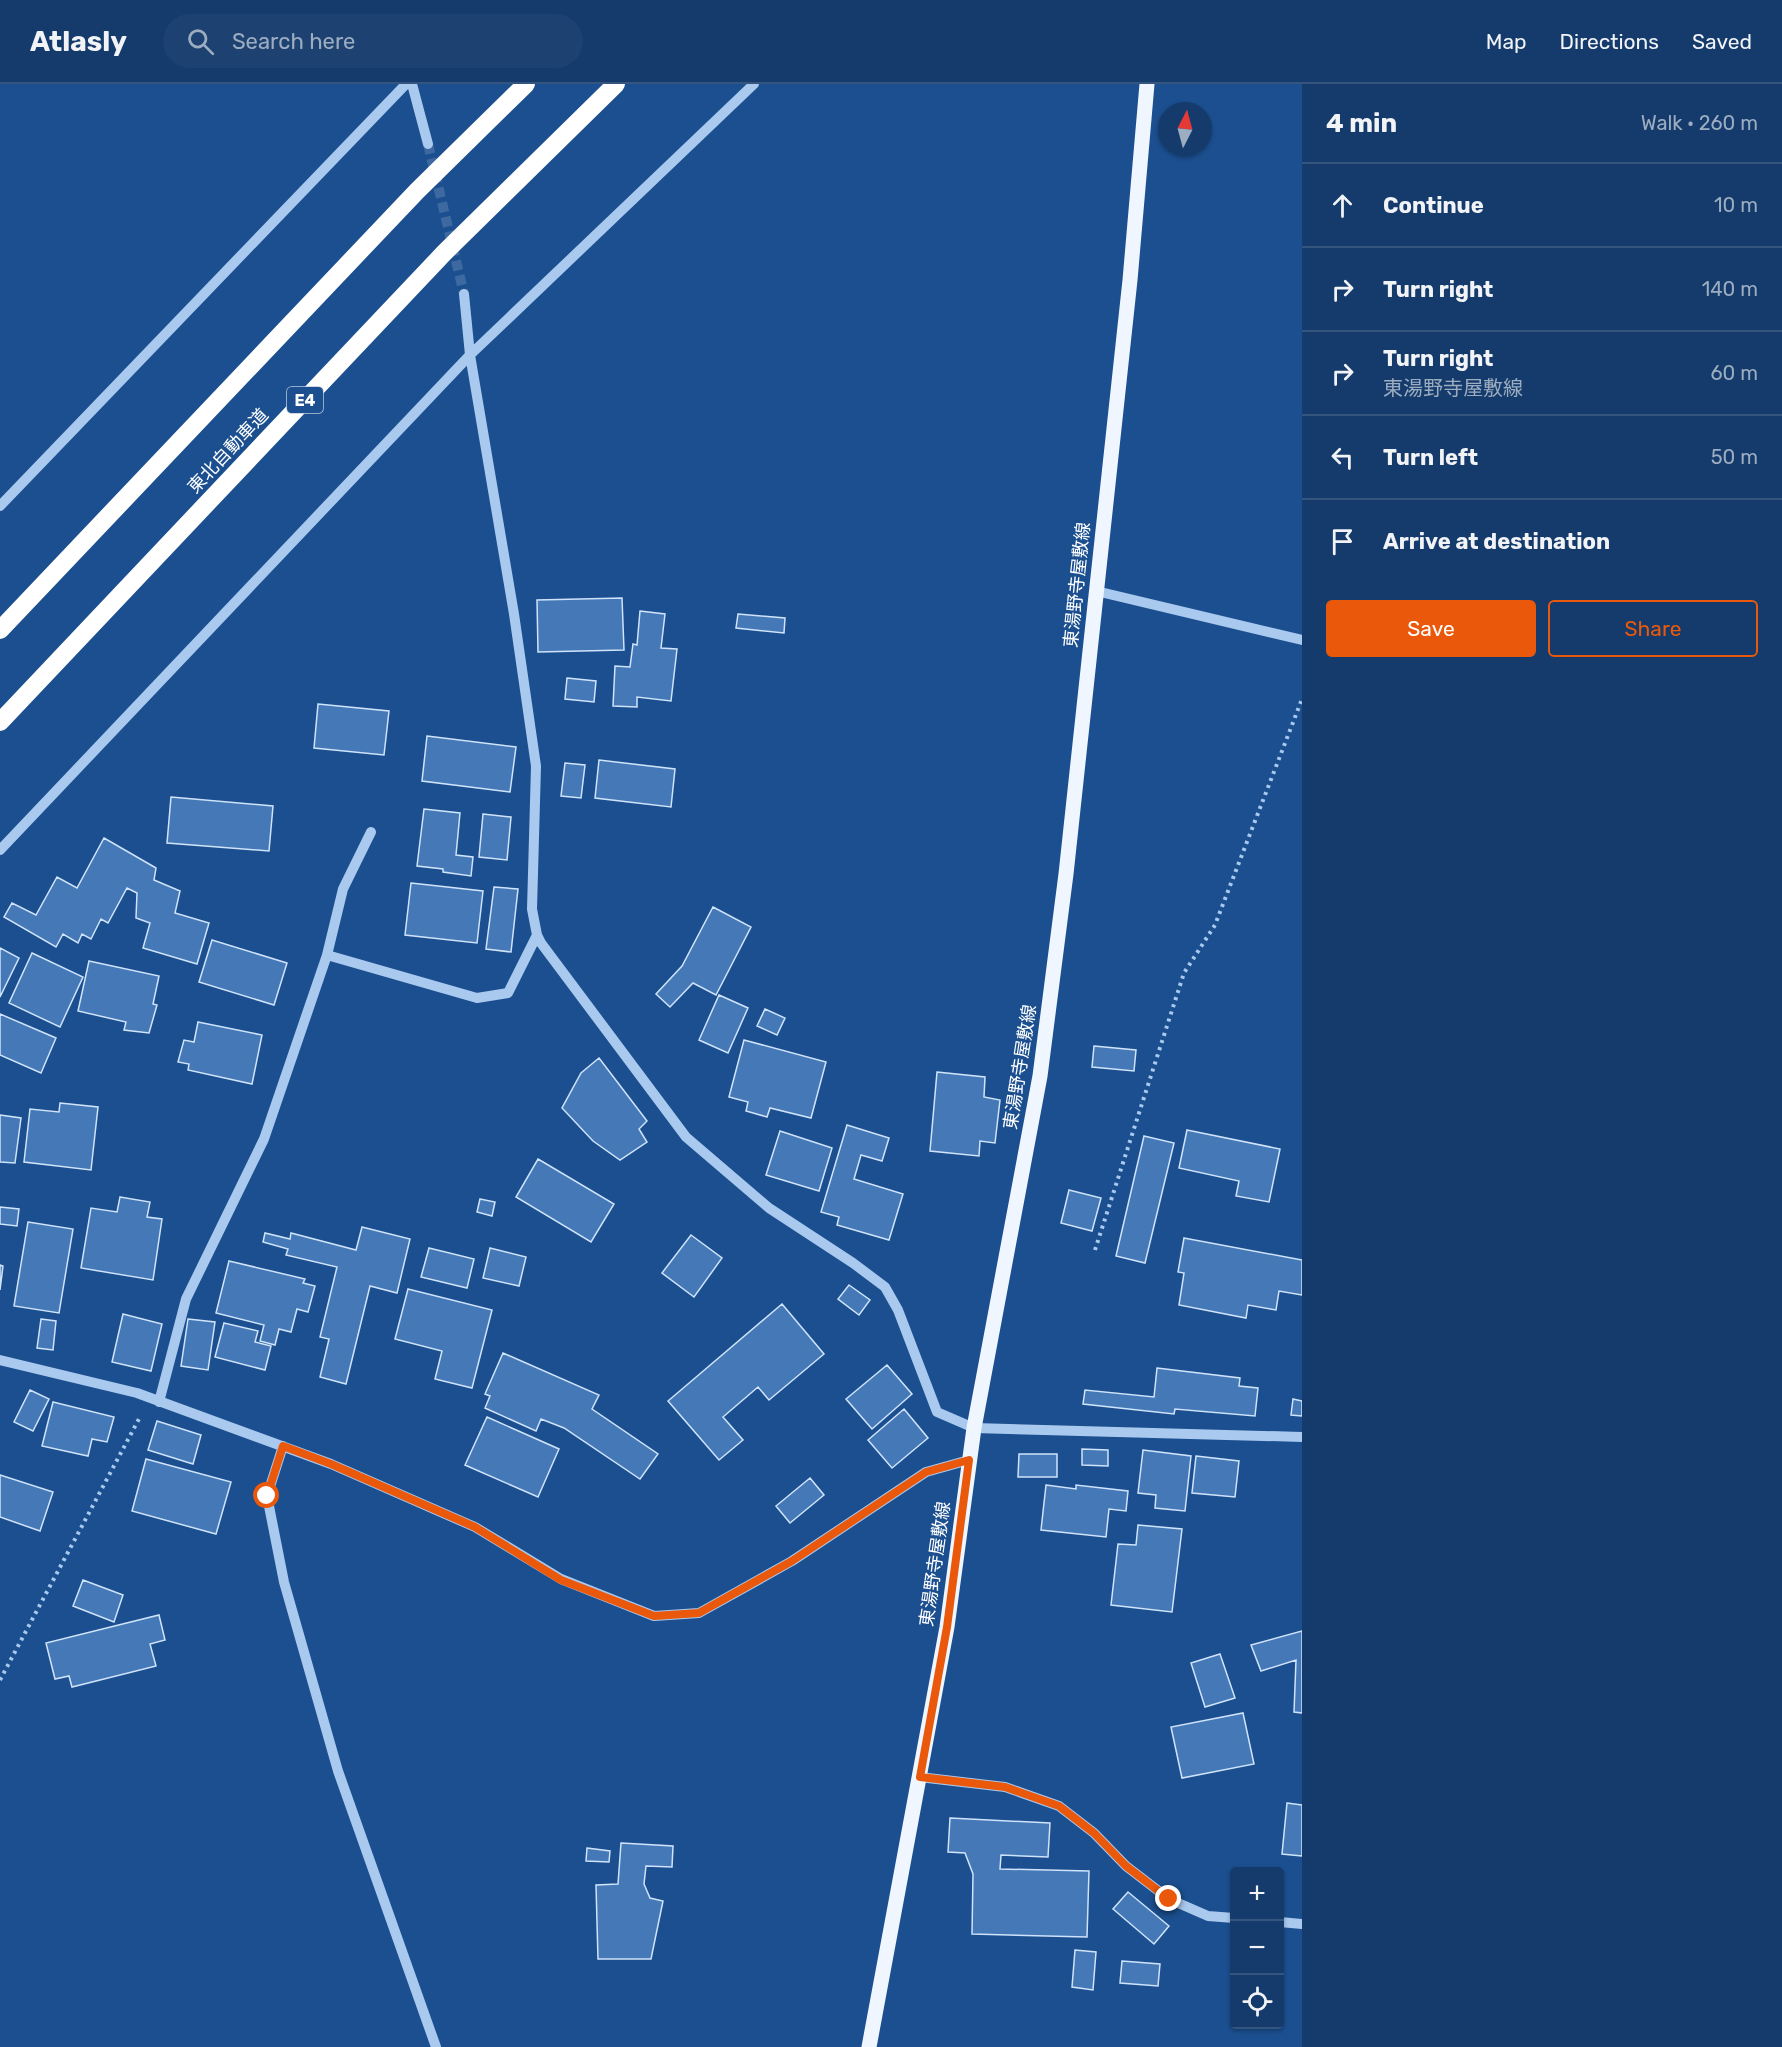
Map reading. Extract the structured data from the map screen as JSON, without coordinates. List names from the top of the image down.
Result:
{
  "streets": {
    "highway": ["E4", "東北自動車道"],
    "main road": ["東湯野寺屋敷線"]
  },
  "north": "top",
  "page": {
    "header": "Atlasly",
    "search": "Search here",
    "nav": ["Map", "Directions", "Saved"],
    "heading": ["4 min", "Walk · 260 m"],
    "list": [
      ["Continue", "10 m"],
      ["Turn right", "140 m"],
      ["Turn right", "東湯野寺屋敷線", "60 m"],
      ["Turn left", "50 m"],
      "Arrive at destination"
    ],
    "buttons": ["Save", "Share"],
    "map_buttons": ["+", "−"]
  }
}
